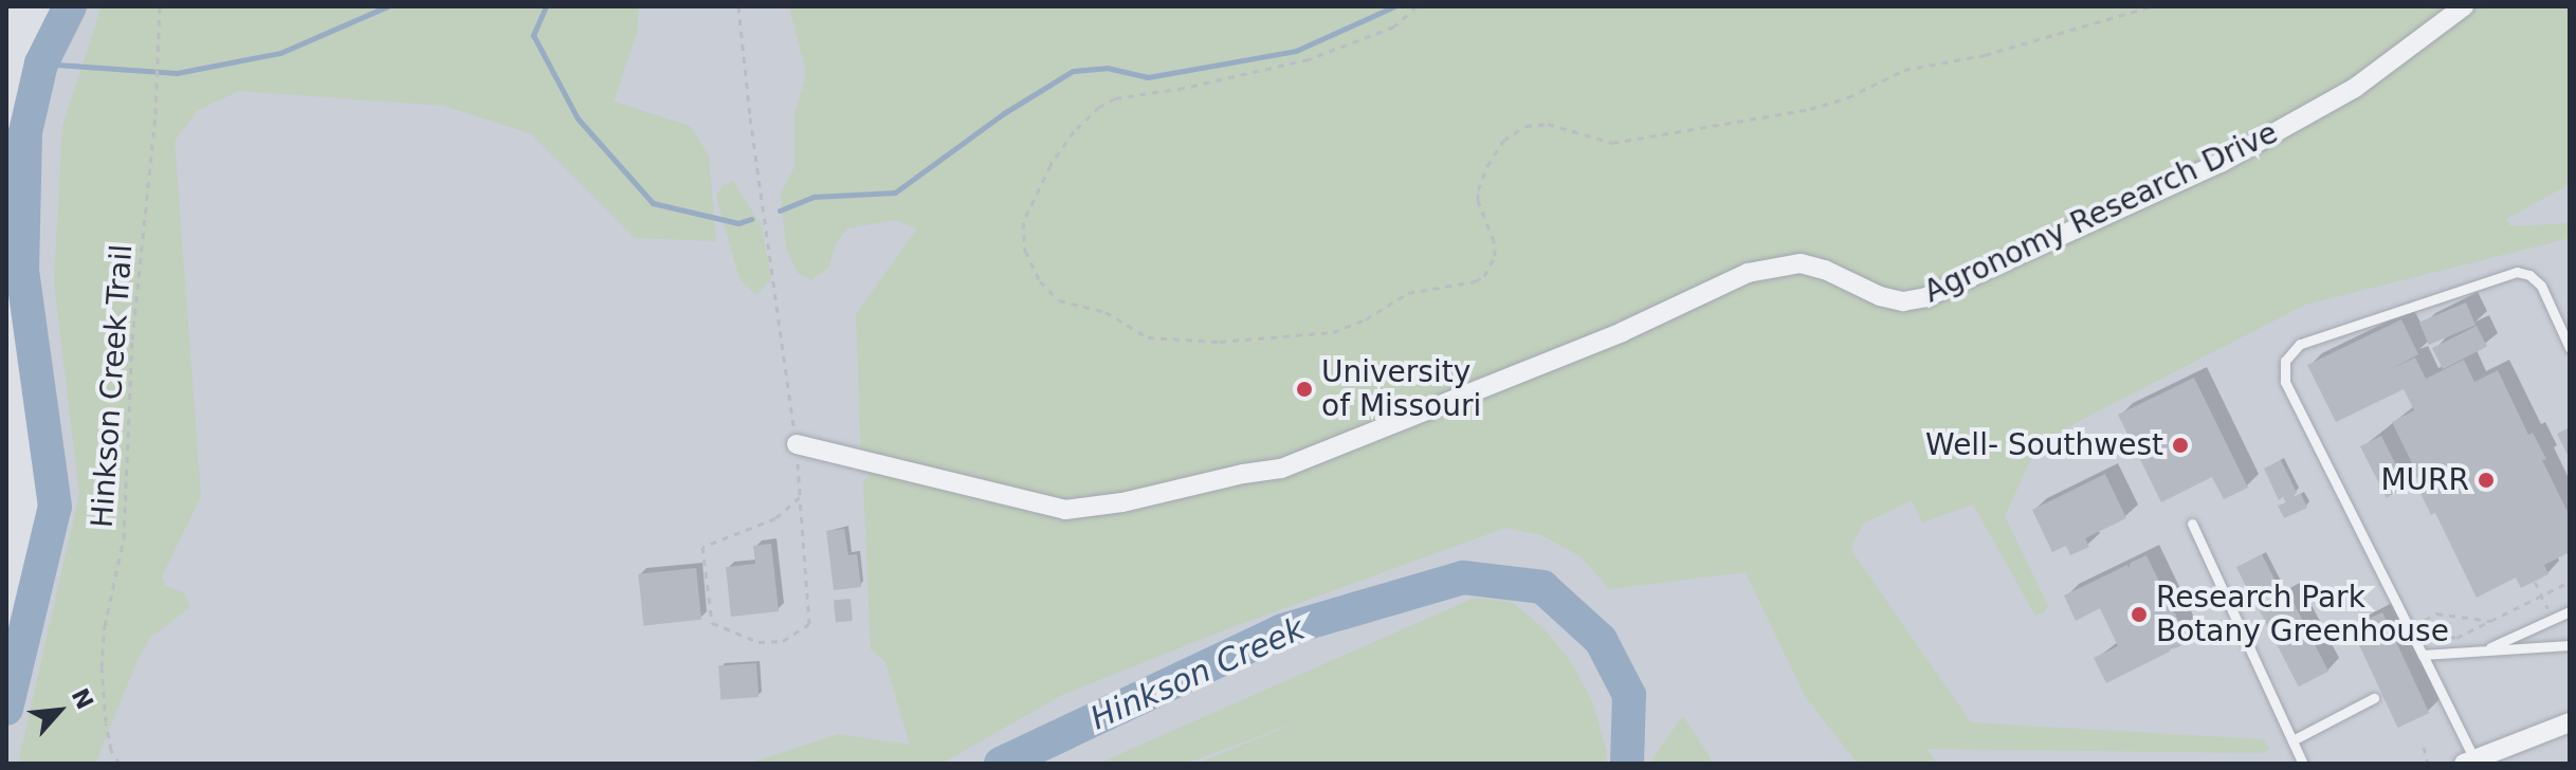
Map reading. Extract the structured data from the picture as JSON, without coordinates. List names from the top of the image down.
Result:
{
  "streets": {
    "street": ["Agronomy Research Drive"],
    "path": ["Hinkson Creek Trail"]
  },
  "water": ["Hinkson Creek"],
  "places": [
    "University of Missouri",
    "Well- Southwest",
    "MURR",
    "Research Park Botany Greenhouse"
  ],
  "north": "top right"
}
